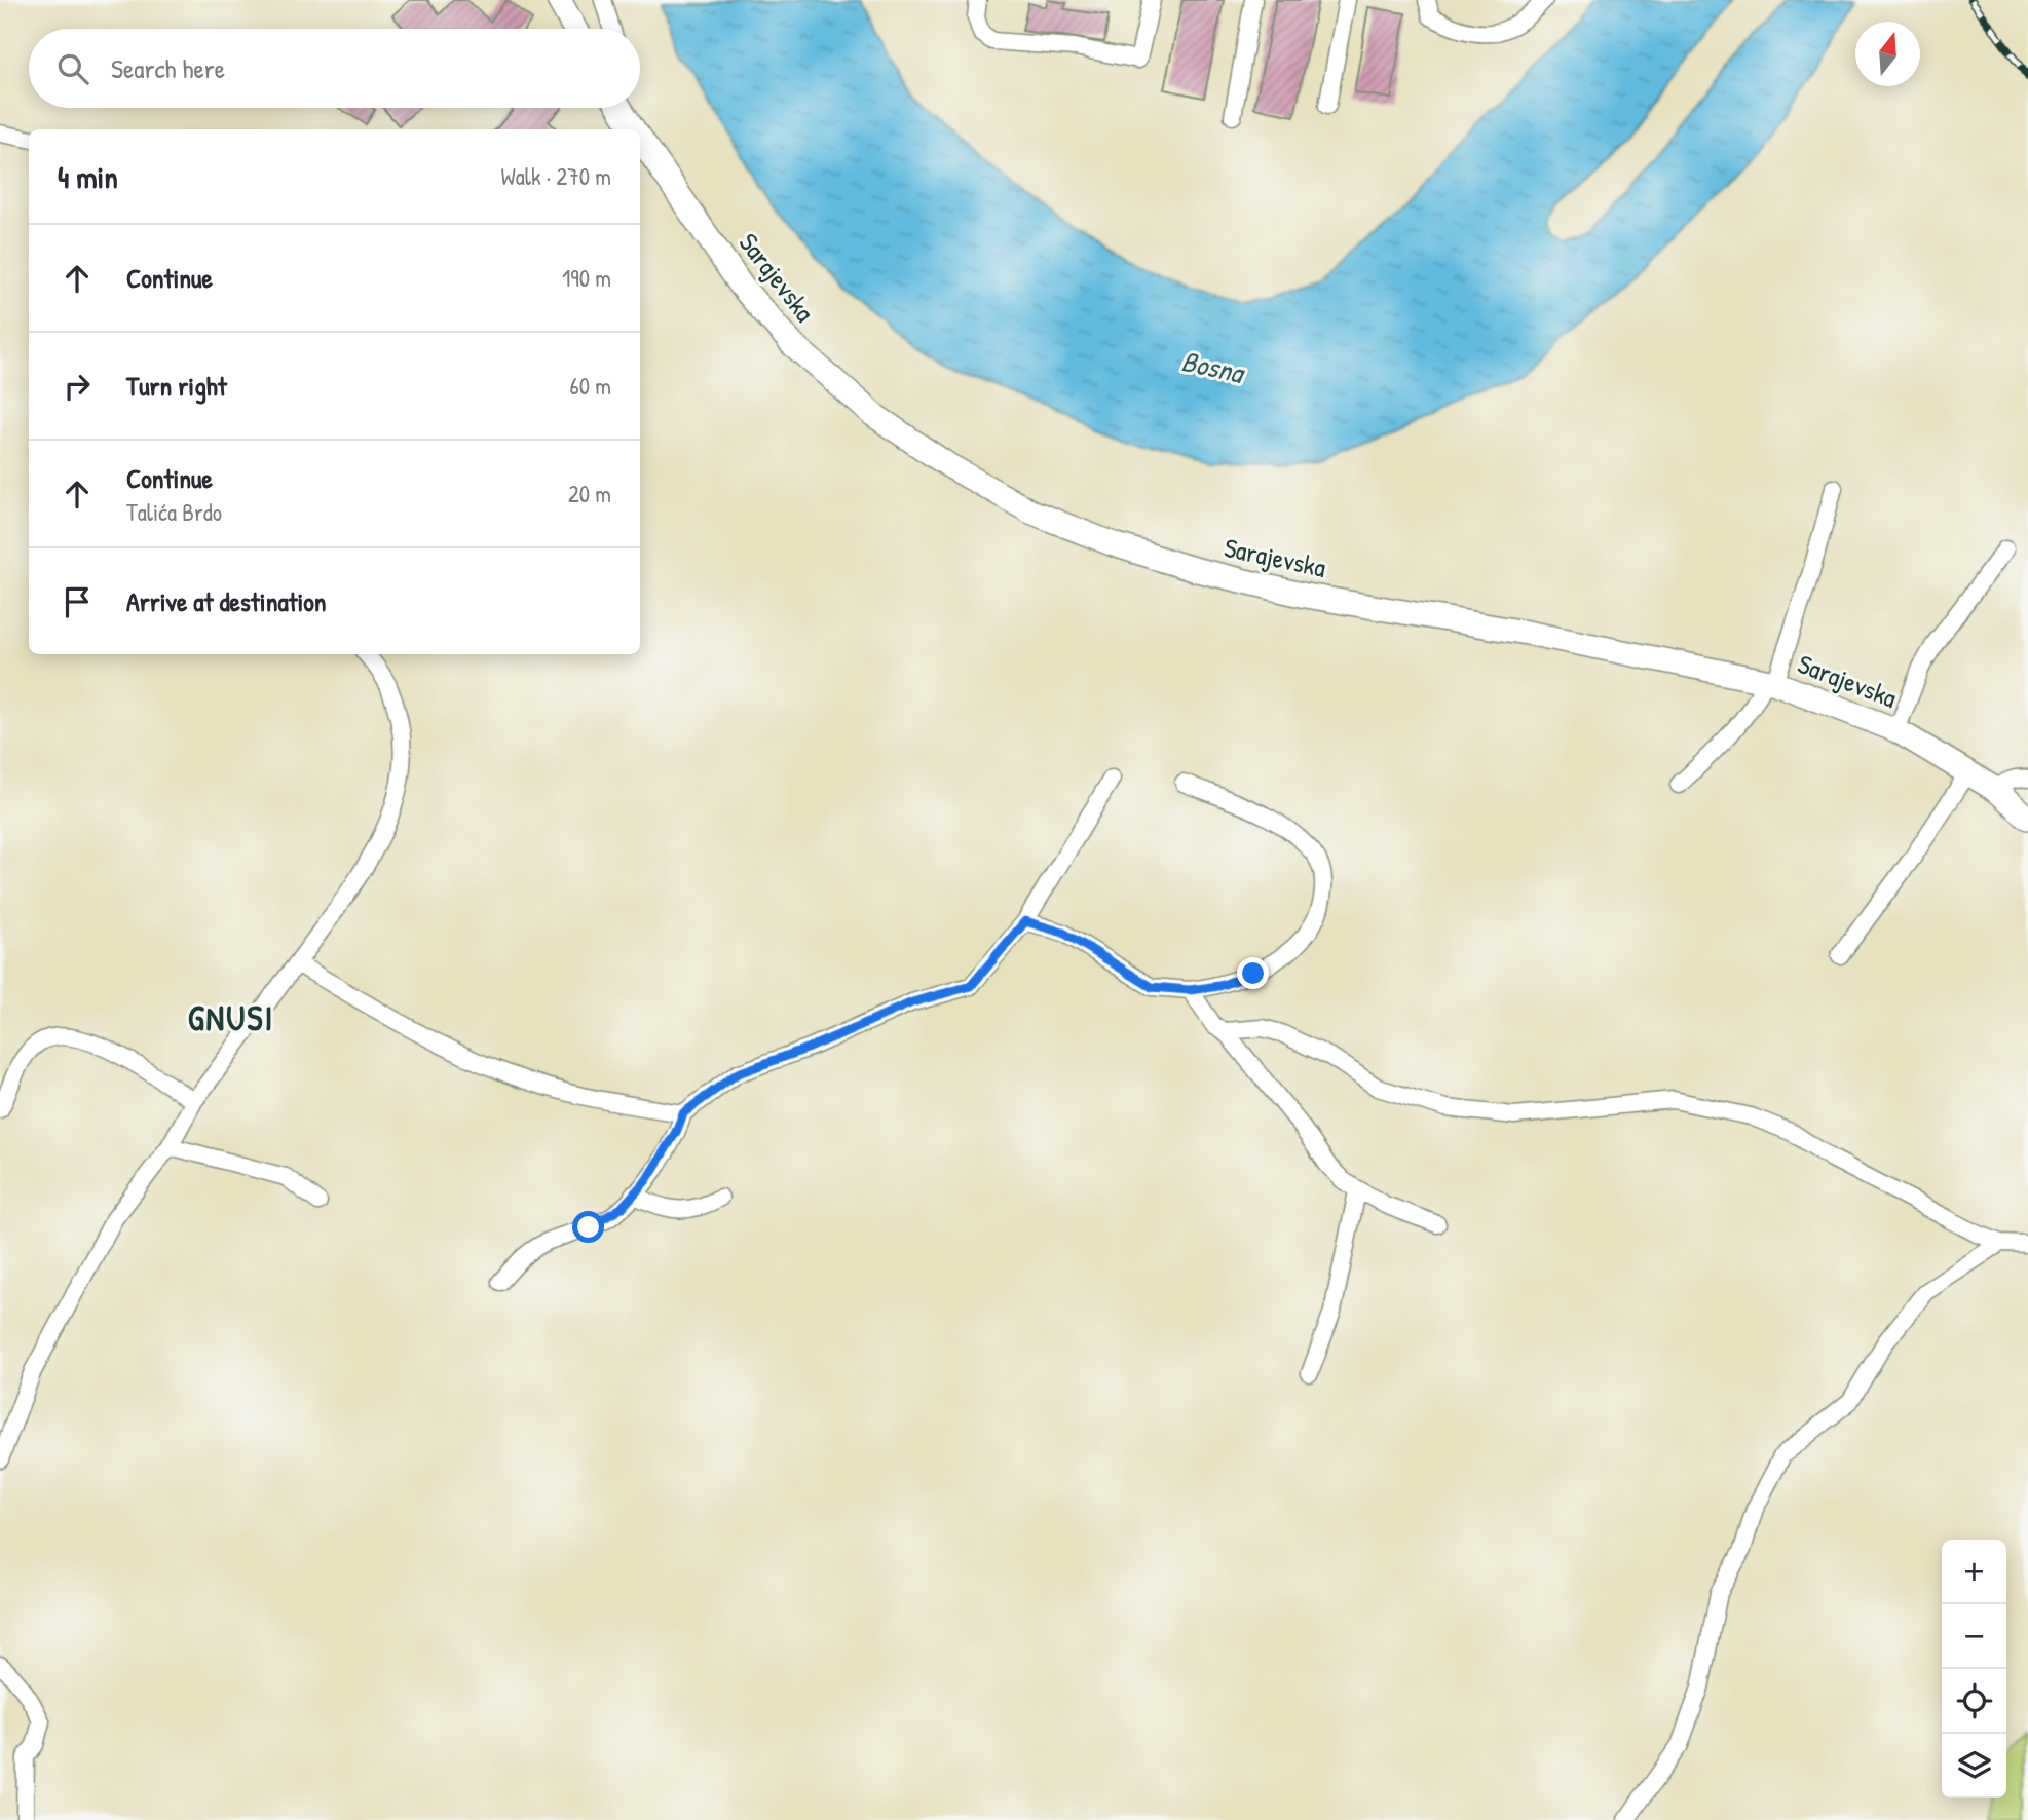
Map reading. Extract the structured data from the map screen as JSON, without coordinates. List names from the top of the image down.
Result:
{
  "streets": {
    "main road": ["Sarajevska"]
  },
  "districts": ["GNUSI"],
  "water": ["Bosna"],
  "north": "top",
  "page": {
    "search": "Search here",
    "heading": ["4 min", "Walk · 270 m"],
    "list": [
      ["Continue", "190 m"],
      ["Turn right", "60 m"],
      ["Continue", "Talića Brdo", "20 m"],
      "Arrive at destination"
    ],
    "map_buttons": ["+", "−"]
  }
}
